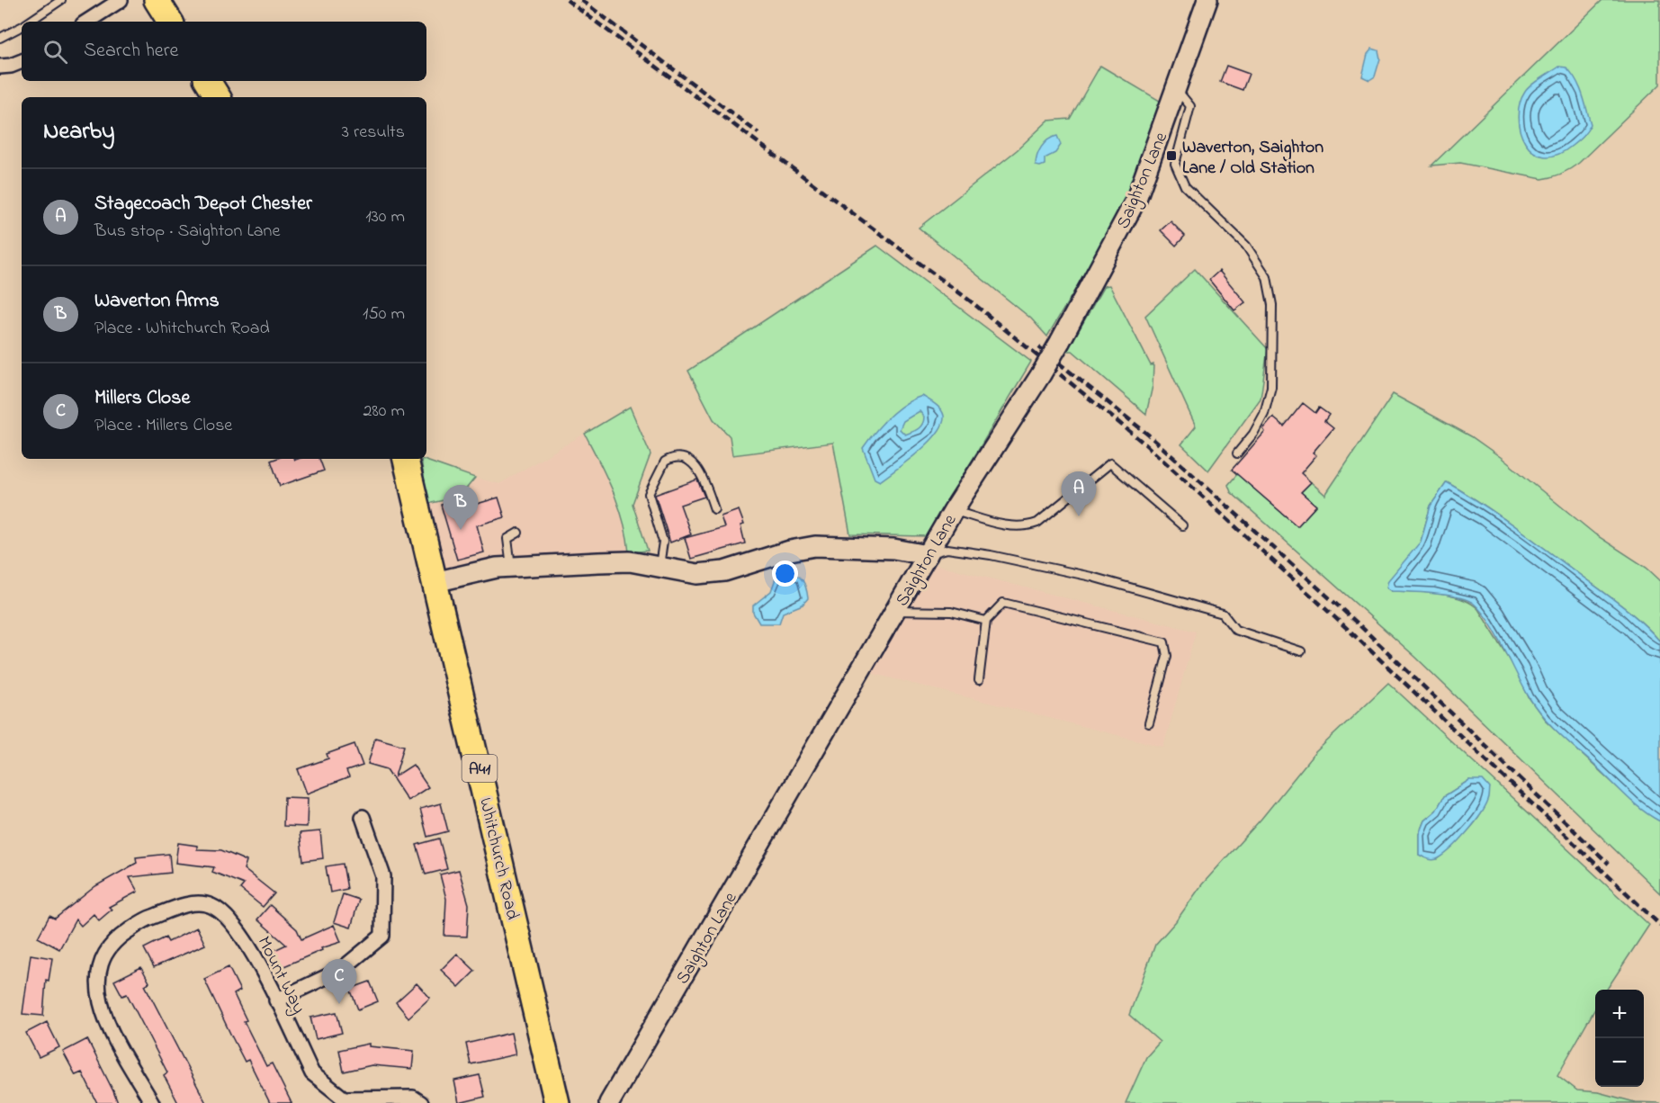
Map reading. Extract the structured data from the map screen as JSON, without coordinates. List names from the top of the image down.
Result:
{
  "streets": {
    "highway": ["A41", "Whitchurch Road"],
    "street": ["Saighton Lane", "Mount Way"]
  },
  "places": {
    "transit": ["Waverton, Saighton Lane / Old Station"]
  },
  "page": {
    "search": "Search here",
    "heading": ["Nearby", "3 results"],
    "list": [
      {
        "mark": "A",
        "name": "Stagecoach Depot Chester",
        "note": "Bus stop · Saighton Lane",
        "value": "130 m"
      },
      {
        "mark": "B",
        "name": "Waverton Arms",
        "note": "Place · Whitchurch Road",
        "value": "150 m"
      },
      {
        "mark": "C",
        "name": "Millers Close",
        "note": "Place · Millers Close",
        "value": "280 m"
      }
    ],
    "pins": ["A", "B", "C"],
    "map_buttons": ["+", "−"]
  }
}
